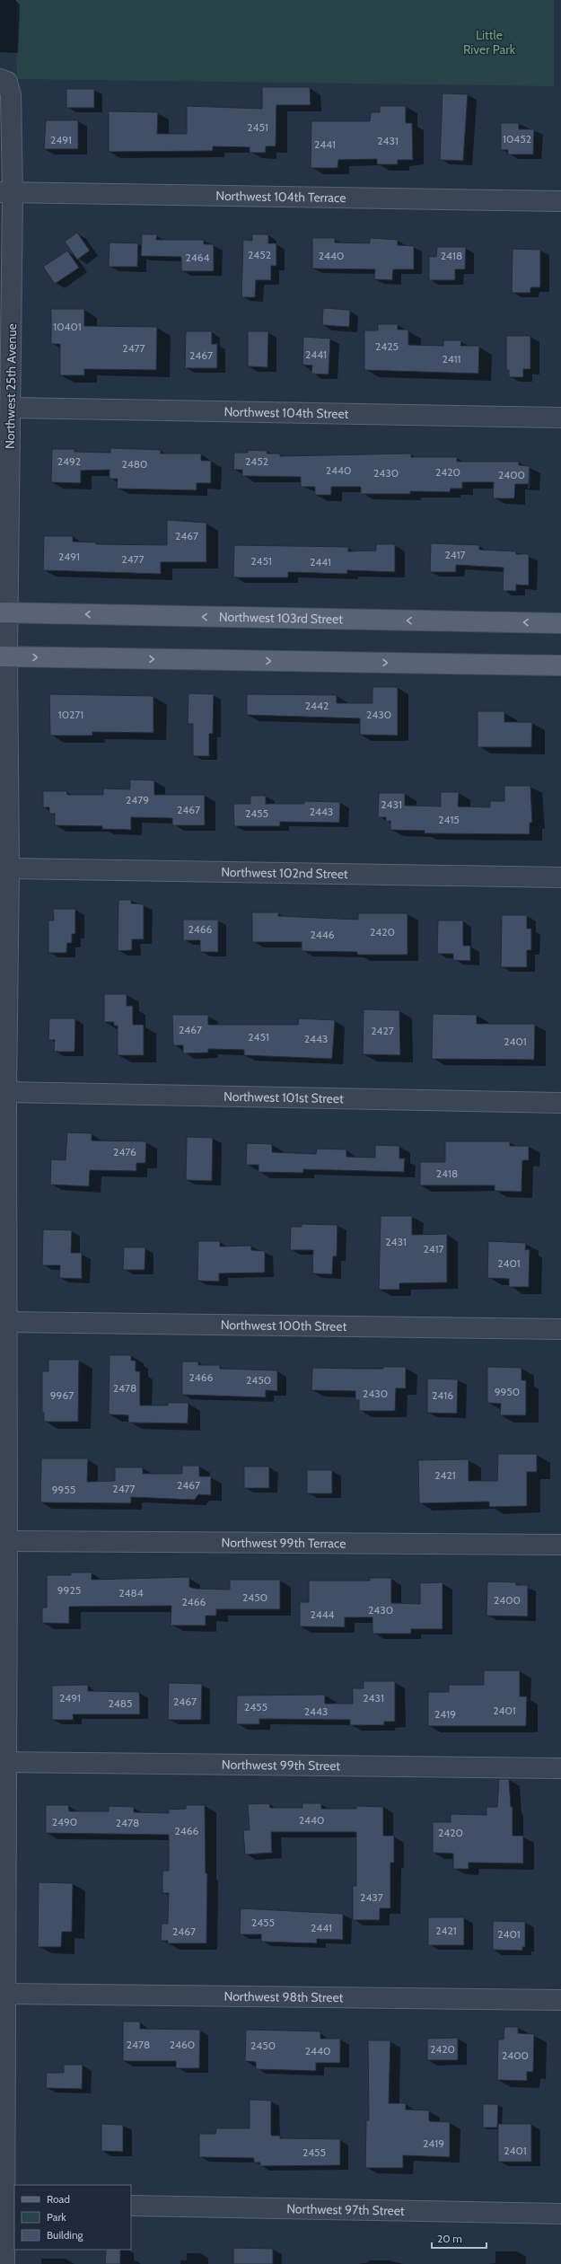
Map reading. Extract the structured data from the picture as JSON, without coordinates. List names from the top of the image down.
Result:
{
  "streets": {
    "main road": ["Northwest 103rd Street"],
    "street": [
      "Northwest 104th Terrace",
      "Northwest 25th Avenue",
      "Northwest 104th Street",
      "Northwest 102nd Street",
      "Northwest 101st Street",
      "Northwest 100th Street",
      "Northwest 99th Terrace",
      "Northwest 99th Street",
      "Northwest 98th Street",
      "Northwest 97th Street"
    ]
  },
  "crossings": [
    ["Northwest 104th Terrace", "Northwest 25th Avenue"],
    ["Northwest 25th Avenue", "Northwest 104th Street"],
    ["Northwest 25th Avenue", "Northwest 103rd Street"],
    ["Northwest 25th Avenue", "Northwest 102nd Street"],
    ["Northwest 25th Avenue", "Northwest 101st Street"],
    ["Northwest 25th Avenue", "Northwest 100th Street"],
    ["Northwest 25th Avenue", "Northwest 99th Terrace"],
    ["Northwest 25th Avenue", "Northwest 99th Street"],
    ["Northwest 25th Avenue", "Northwest 98th Street"]
  ],
  "parks": ["Little River Park"],
  "house_numbers": [
    "2451",
    "10452",
    "2491",
    "2431",
    "2441",
    "2452",
    "2440",
    "2418",
    "2464",
    "10401",
    "2425",
    "2477",
    "2441",
    "2467",
    "2411",
    "2492",
    "2452",
    "2480",
    "2440",
    "2420",
    "2430",
    "2400",
    "2467",
    "2417",
    "2491",
    "2477",
    "2451",
    "2441",
    "2442",
    "10271",
    "2430",
    "2479",
    "2431",
    "2467",
    "2443",
    "2455",
    "2415",
    "2466",
    "2420",
    "2446",
    "2467",
    "2427",
    "2451",
    "2443",
    "2401",
    "2476",
    "2418",
    "2431",
    "2417",
    "2401",
    "2466",
    "2450",
    "2478",
    "9950",
    "2430",
    "9967",
    "2416",
    "2421",
    "2467",
    "2477",
    "9955",
    "9925",
    "2484",
    "2450",
    "2400",
    "2466",
    "2430",
    "2444",
    "2491",
    "2431",
    "2467",
    "2485",
    "2455",
    "2401",
    "2443",
    "2419",
    "2440",
    "2490",
    "2478",
    "2466",
    "2420",
    "2437",
    "2455",
    "2441",
    "2421",
    "2467",
    "2401",
    "2478",
    "2460",
    "2450",
    "2420",
    "2440",
    "2400",
    "2419",
    "2401",
    "2455"
  ],
  "legend": ["Road", "Park", "Building"],
  "scale_bar": "20 m"
}
